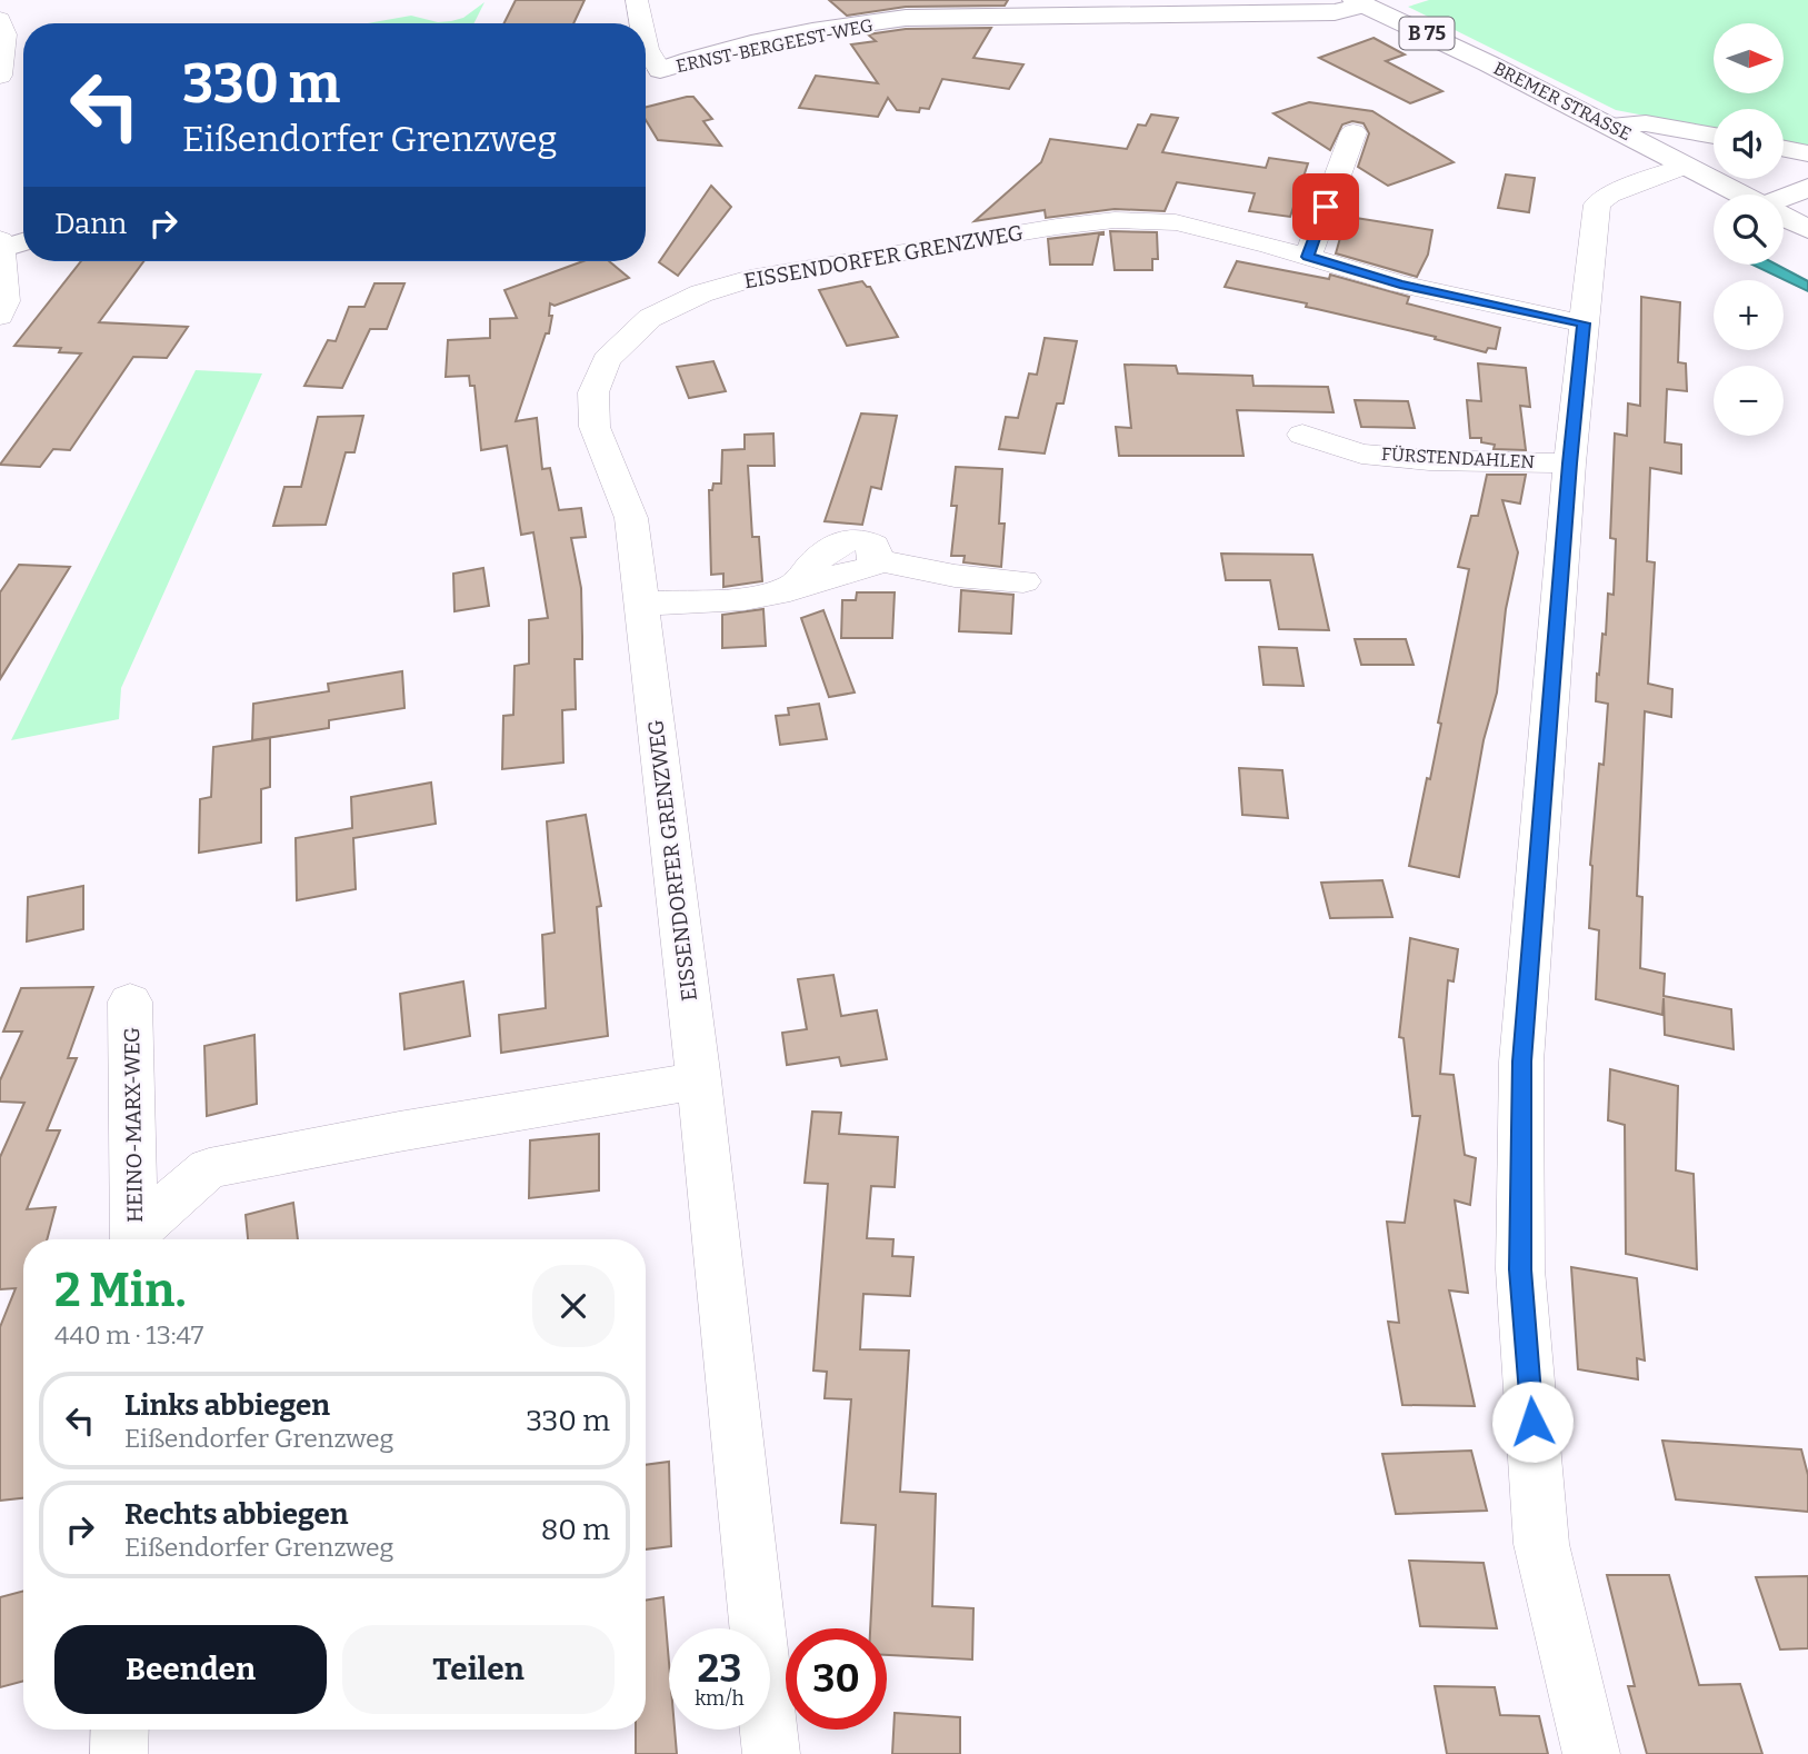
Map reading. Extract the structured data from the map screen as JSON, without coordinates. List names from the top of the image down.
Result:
{
  "streets": {
    "street": [
      "B 75",
      "ERNST-BERGEEST-WEG",
      "BREMER STRASSE",
      "EISSENDORFER GRENZWEG",
      "FÜRSTENDAHLEN",
      "HEINO-MARX-WEG"
    ]
  },
  "crossings": [
    ["ERNST-BERGEEST-WEG", "BREMER STRASSE"]
  ],
  "north": "right",
  "page": {
    "map_buttons": ["+", "−"],
    "turn": ["330 m", "Eißendorfer Grenzweg"],
    "then": "Dann",
    "heading": ["2 Min.", "440 m · 13:47"],
    "list": [
      {
        "name": "Links abbiegen",
        "note": "Eißendorfer Grenzweg",
        "value": "330 m"
      },
      {
        "name": "Rechts abbiegen",
        "note": "Eißendorfer Grenzweg",
        "value": "80 m"
      }
    ],
    "buttons": ["Beenden", "Teilen"],
    "speed": "23 km/h",
    "limit": "30"
  }
}
